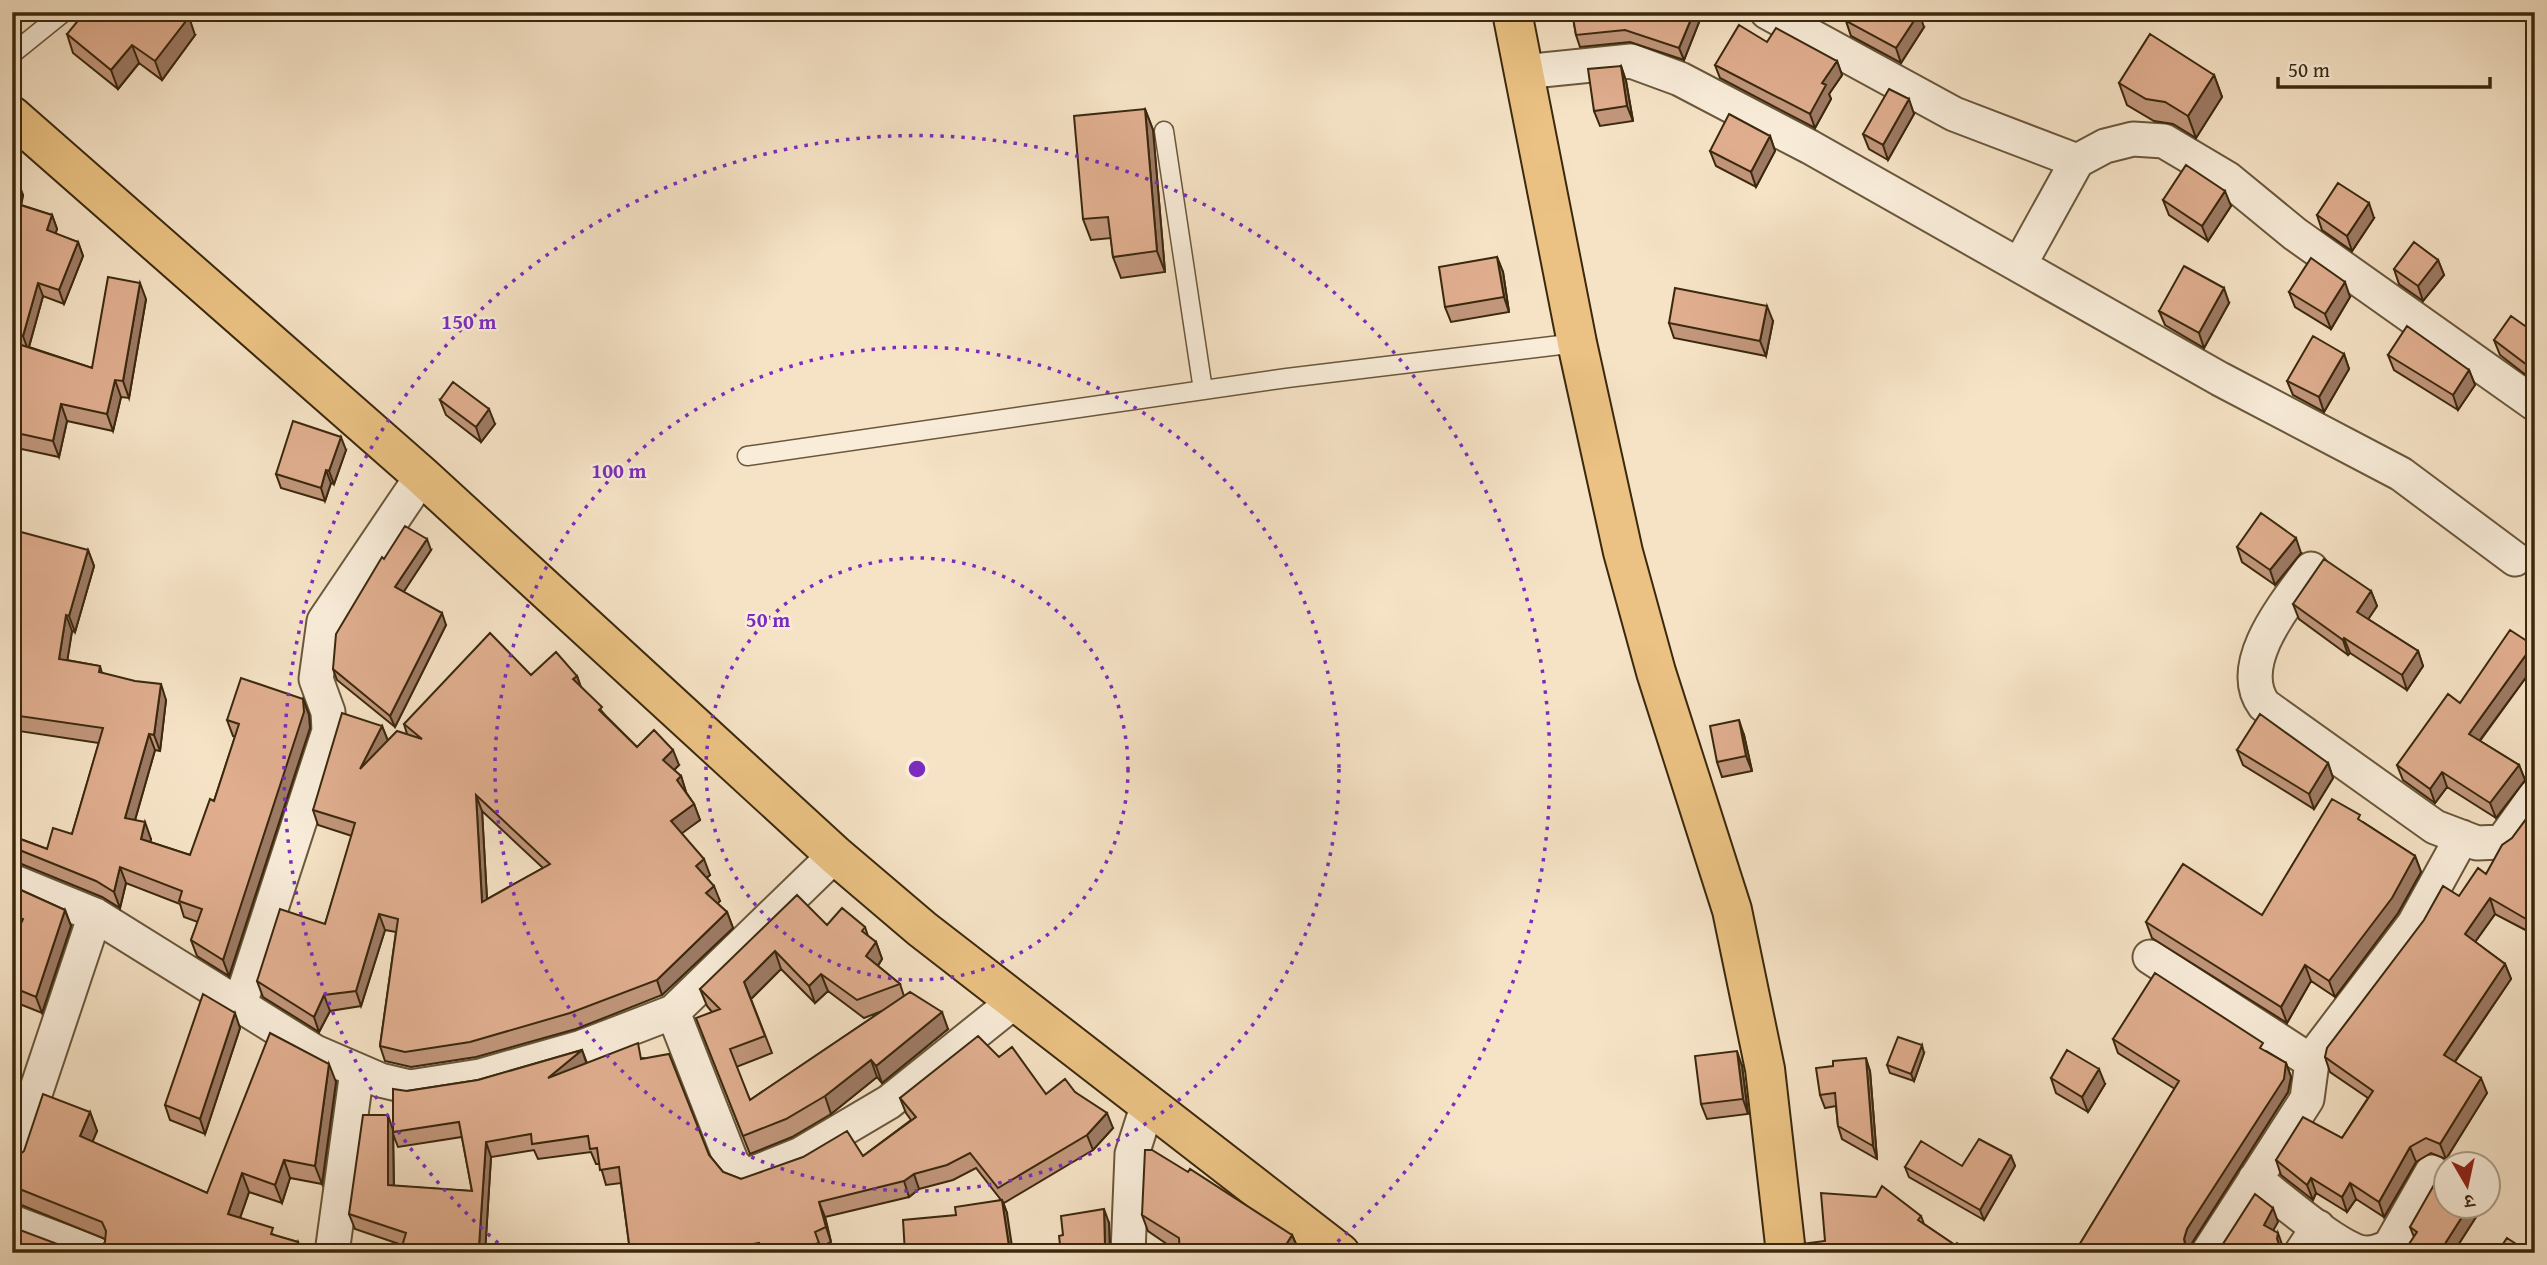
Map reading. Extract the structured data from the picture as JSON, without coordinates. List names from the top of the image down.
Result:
{
  "scale_bar": "50 m",
  "north": "bottom",
  "rings": ["150 m", "100 m", "50 m"]
}
